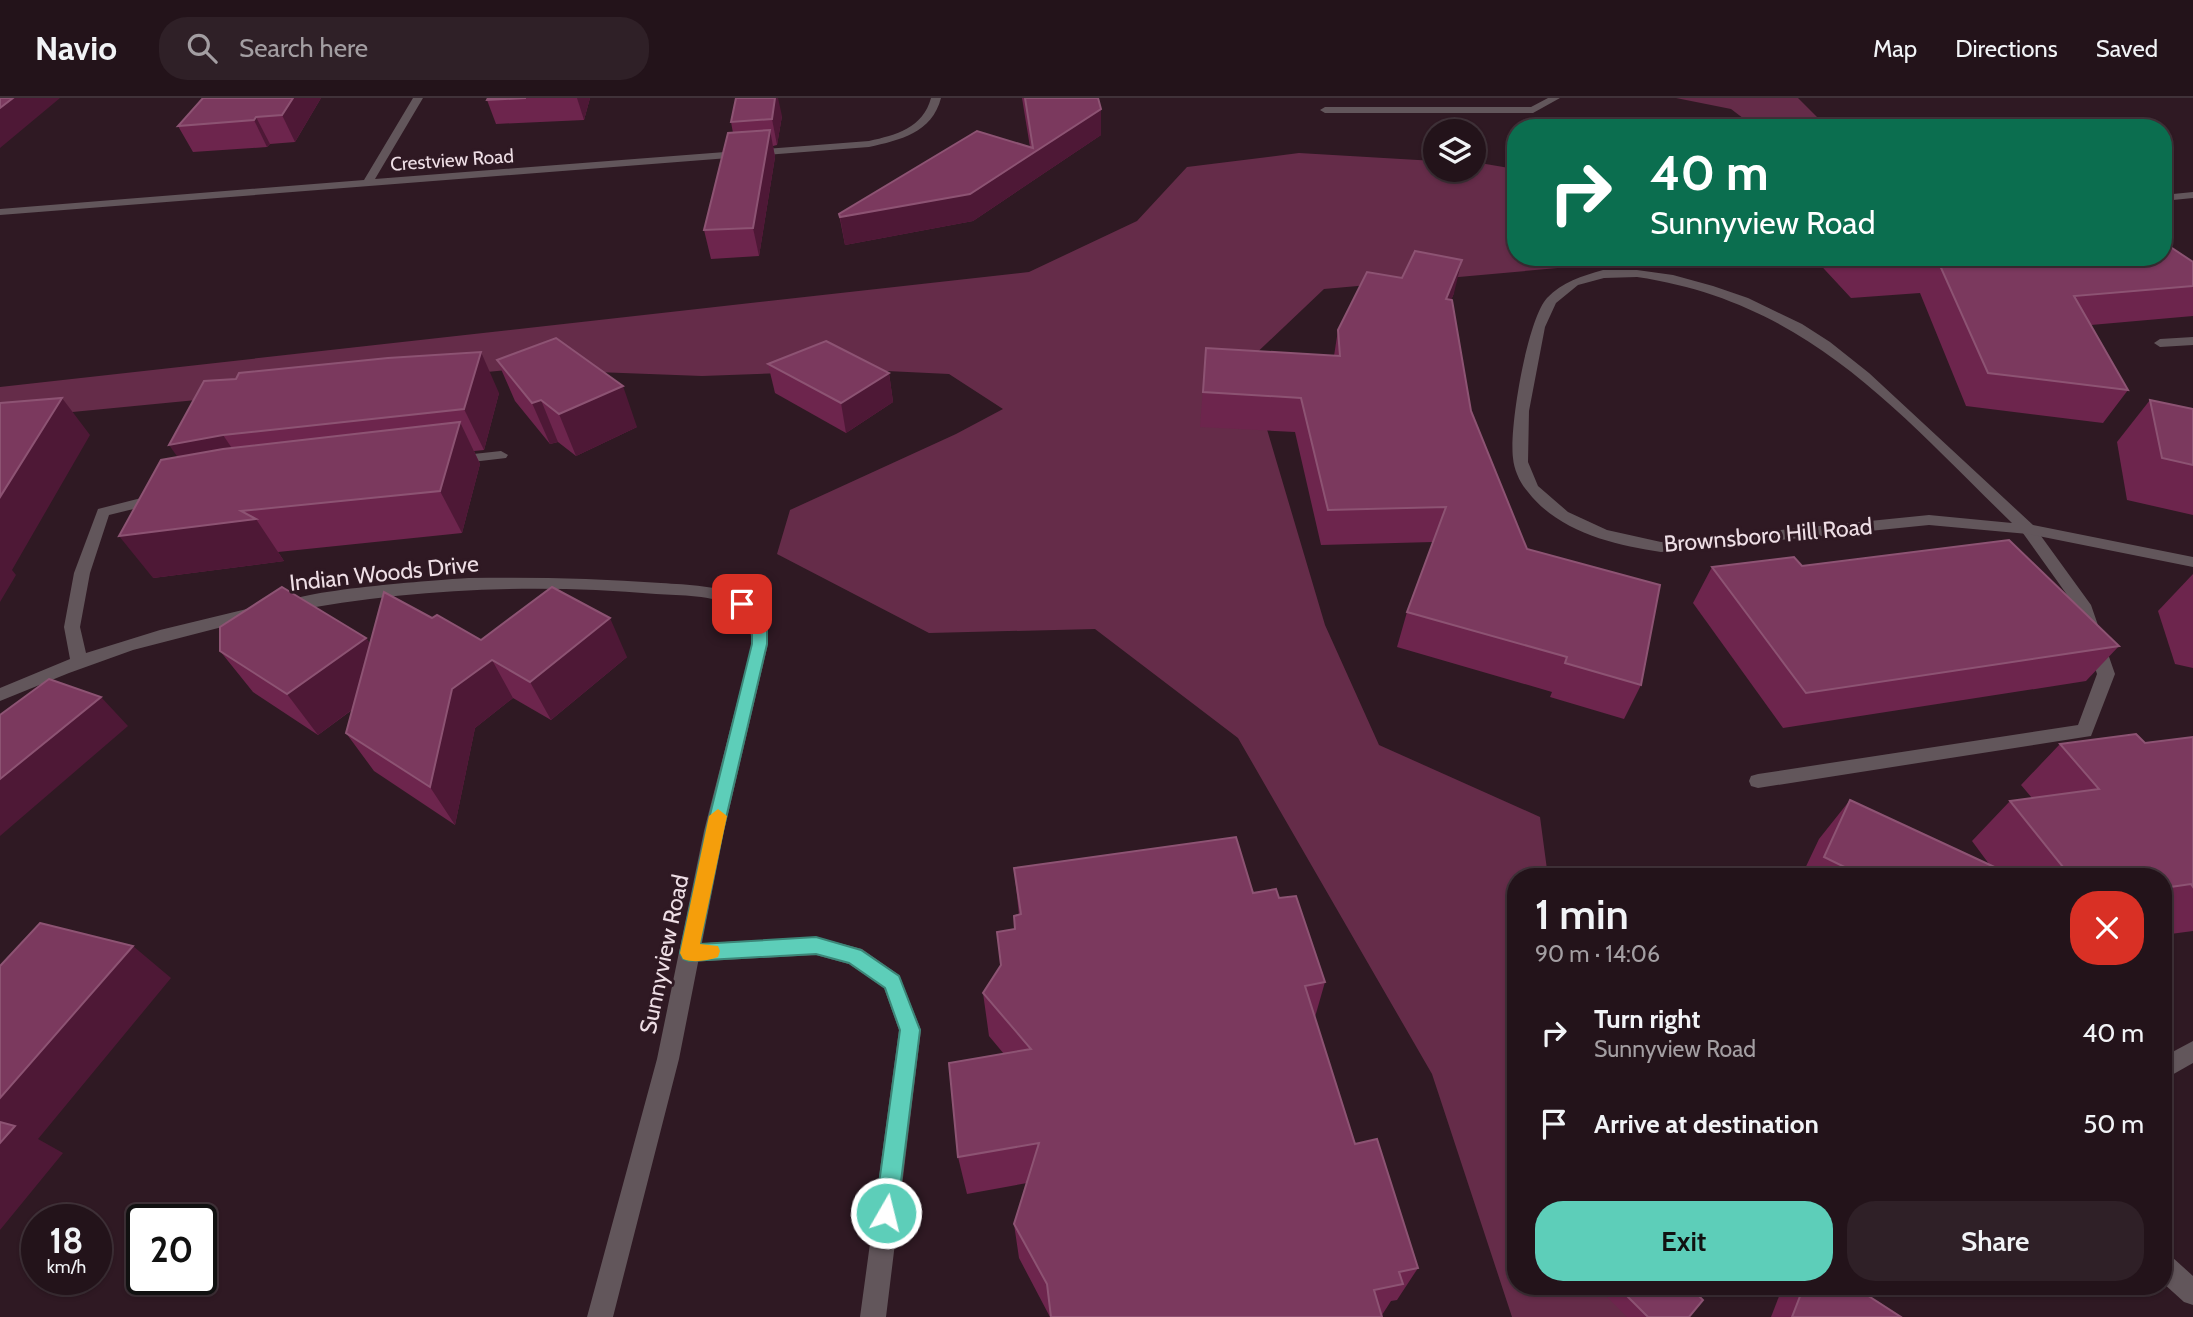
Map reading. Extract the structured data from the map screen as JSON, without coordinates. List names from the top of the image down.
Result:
{
  "streets": {
    "street": [
      "Crestview Road",
      "Brownsboro Hill Road",
      "Indian Woods Drive",
      "Sunnyview Road"
    ]
  },
  "crossings": [
    ["Indian Woods Drive", "Sunnyview Road"]
  ],
  "page": {
    "header": "Navio",
    "search": "Search here",
    "nav": ["Map", "Directions", "Saved"],
    "turn": ["40 m", "Sunnyview Road"],
    "heading": ["1 min", "90 m · 14:06"],
    "list": [
      {
        "name": "Turn right",
        "note": "Sunnyview Road",
        "value": "40 m"
      },
      {
        "name": "Arrive at destination",
        "value": "50 m"
      }
    ],
    "buttons": ["Exit", "Share"],
    "speed": "18 km/h",
    "limit": "20"
  }
}
